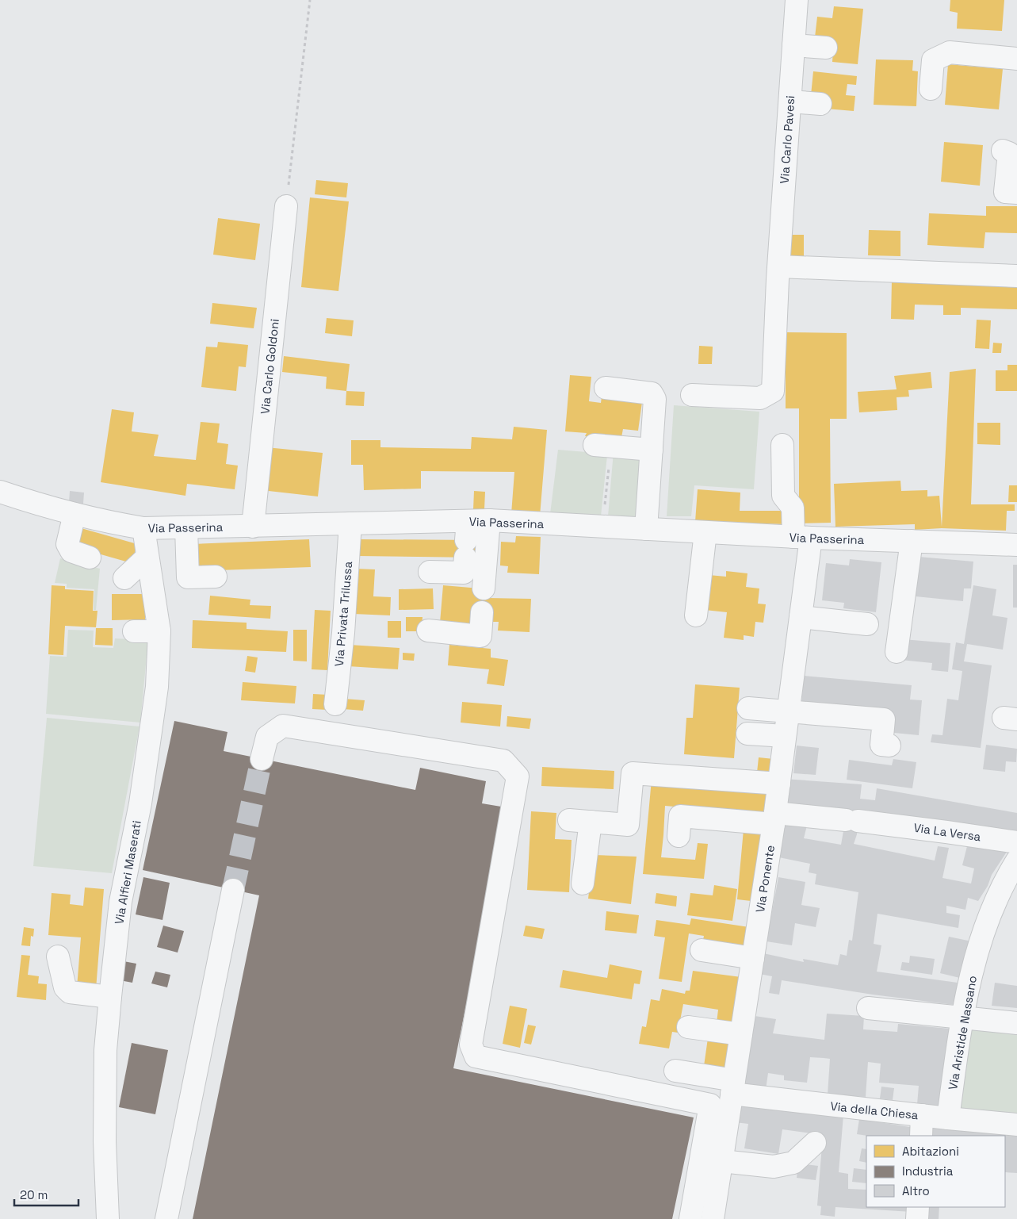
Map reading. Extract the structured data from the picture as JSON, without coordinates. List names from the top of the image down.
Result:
{
  "streets": {
    "street": [
      "Via Carlo Pavesi",
      "Via Carlo Goldoni",
      "Via Passerina",
      "Via Privata Trilussa",
      "Via La Versa",
      "Via Alfieri Maserati",
      "Via Ponente",
      "Via Aristide Nassano",
      "Via della Chiesa"
    ]
  },
  "crossings": [
    ["Via Carlo Goldoni", "Via Passerina"],
    ["Via Passerina", "Via Privata Trilussa"],
    ["Via Passerina", "Via Alfieri Maserati"],
    ["Via Passerina", "Via Ponente"],
    ["Via La Versa", "Via Ponente"],
    ["Via Ponente", "Via della Chiesa"],
    ["Via Aristide Nassano", "Via della Chiesa"]
  ],
  "legend": ["Abitazioni", "Industria", "Altro"],
  "scale_bar": "20 m"
}
